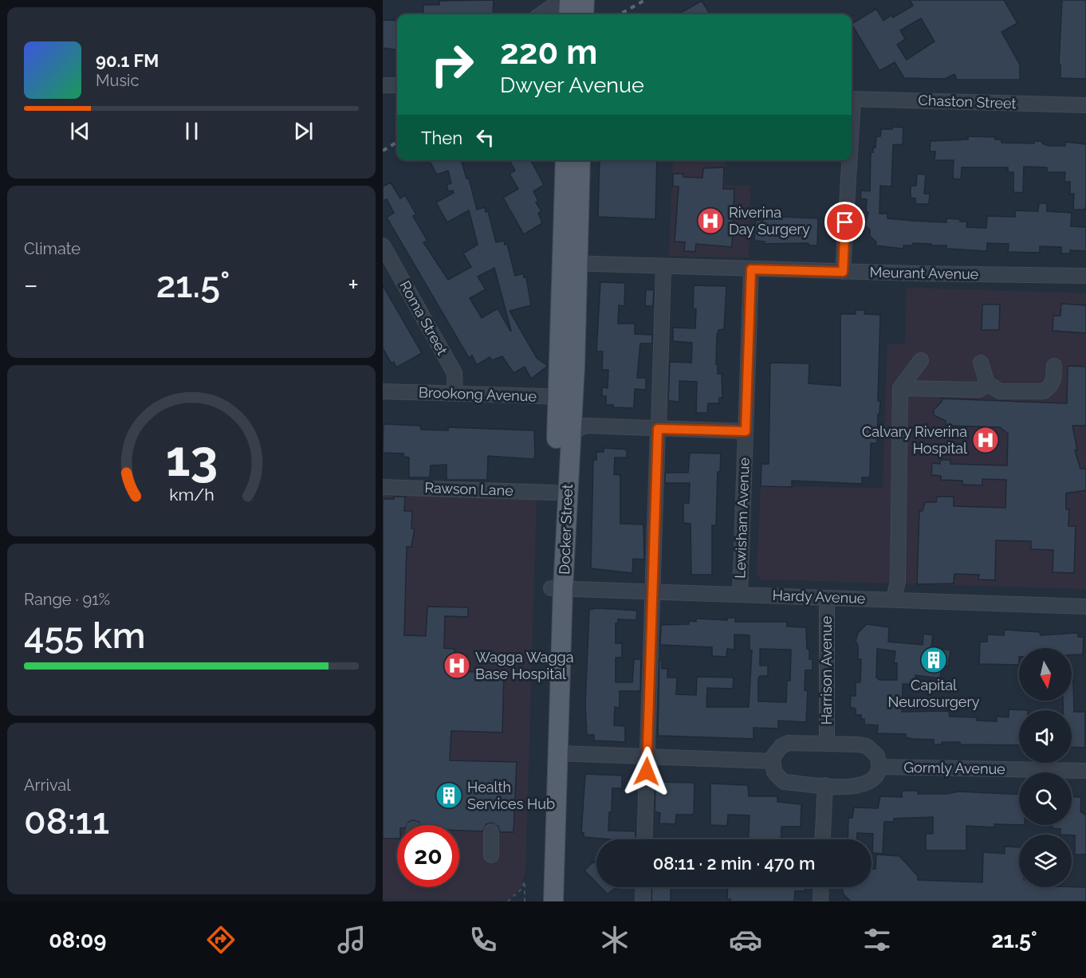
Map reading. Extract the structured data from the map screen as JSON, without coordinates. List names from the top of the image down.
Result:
{
  "streets": {
    "main road": ["Docker Street"],
    "street": [
      "Chaston Street",
      "Meurant Avenue",
      "Roma Street",
      "Brookong Avenue",
      "Rawson Lane",
      "Lewisham Avenue",
      "Hardy Avenue",
      "Harrison Avenue",
      "Gormly Avenue"
    ]
  },
  "crossings": [
    ["Meurant Avenue", "Lewisham Avenue"],
    ["Meurant Avenue", "Docker Street"],
    ["Roma Street", "Brookong Avenue"],
    ["Brookong Avenue", "Docker Street"],
    ["Rawson Lane", "Docker Street"],
    ["Lewisham Avenue", "Hardy Avenue"],
    ["Docker Street", "Hardy Avenue"],
    ["Hardy Avenue", "Harrison Avenue"]
  ],
  "places": {
    "hospital": ["Riverina Day Surgery", "Calvary Riverina Hospital", "Wagga Wagga Base Hospital"],
    "building": ["Capital Neurosurgery", "Health Services Hub"]
  },
  "north": "bottom",
  "page": {
    "turn": ["220 m", "Dwyer Avenue"],
    "song": ["90.1 FM", "Music"],
    "then": "Then",
    "tile": [
      "Climate",
      ["Range · 91%", "455 km"],
      ["Arrival", "08:11"]
    ],
    "heat": ["−", "21.5°", "+"],
    "limit": "20",
    "trip": "08:11 · 2 min · 470 m",
    "tabs": ["08:09", "21.5°"],
    "gauge": ["13", "km/h"]
  }
}
